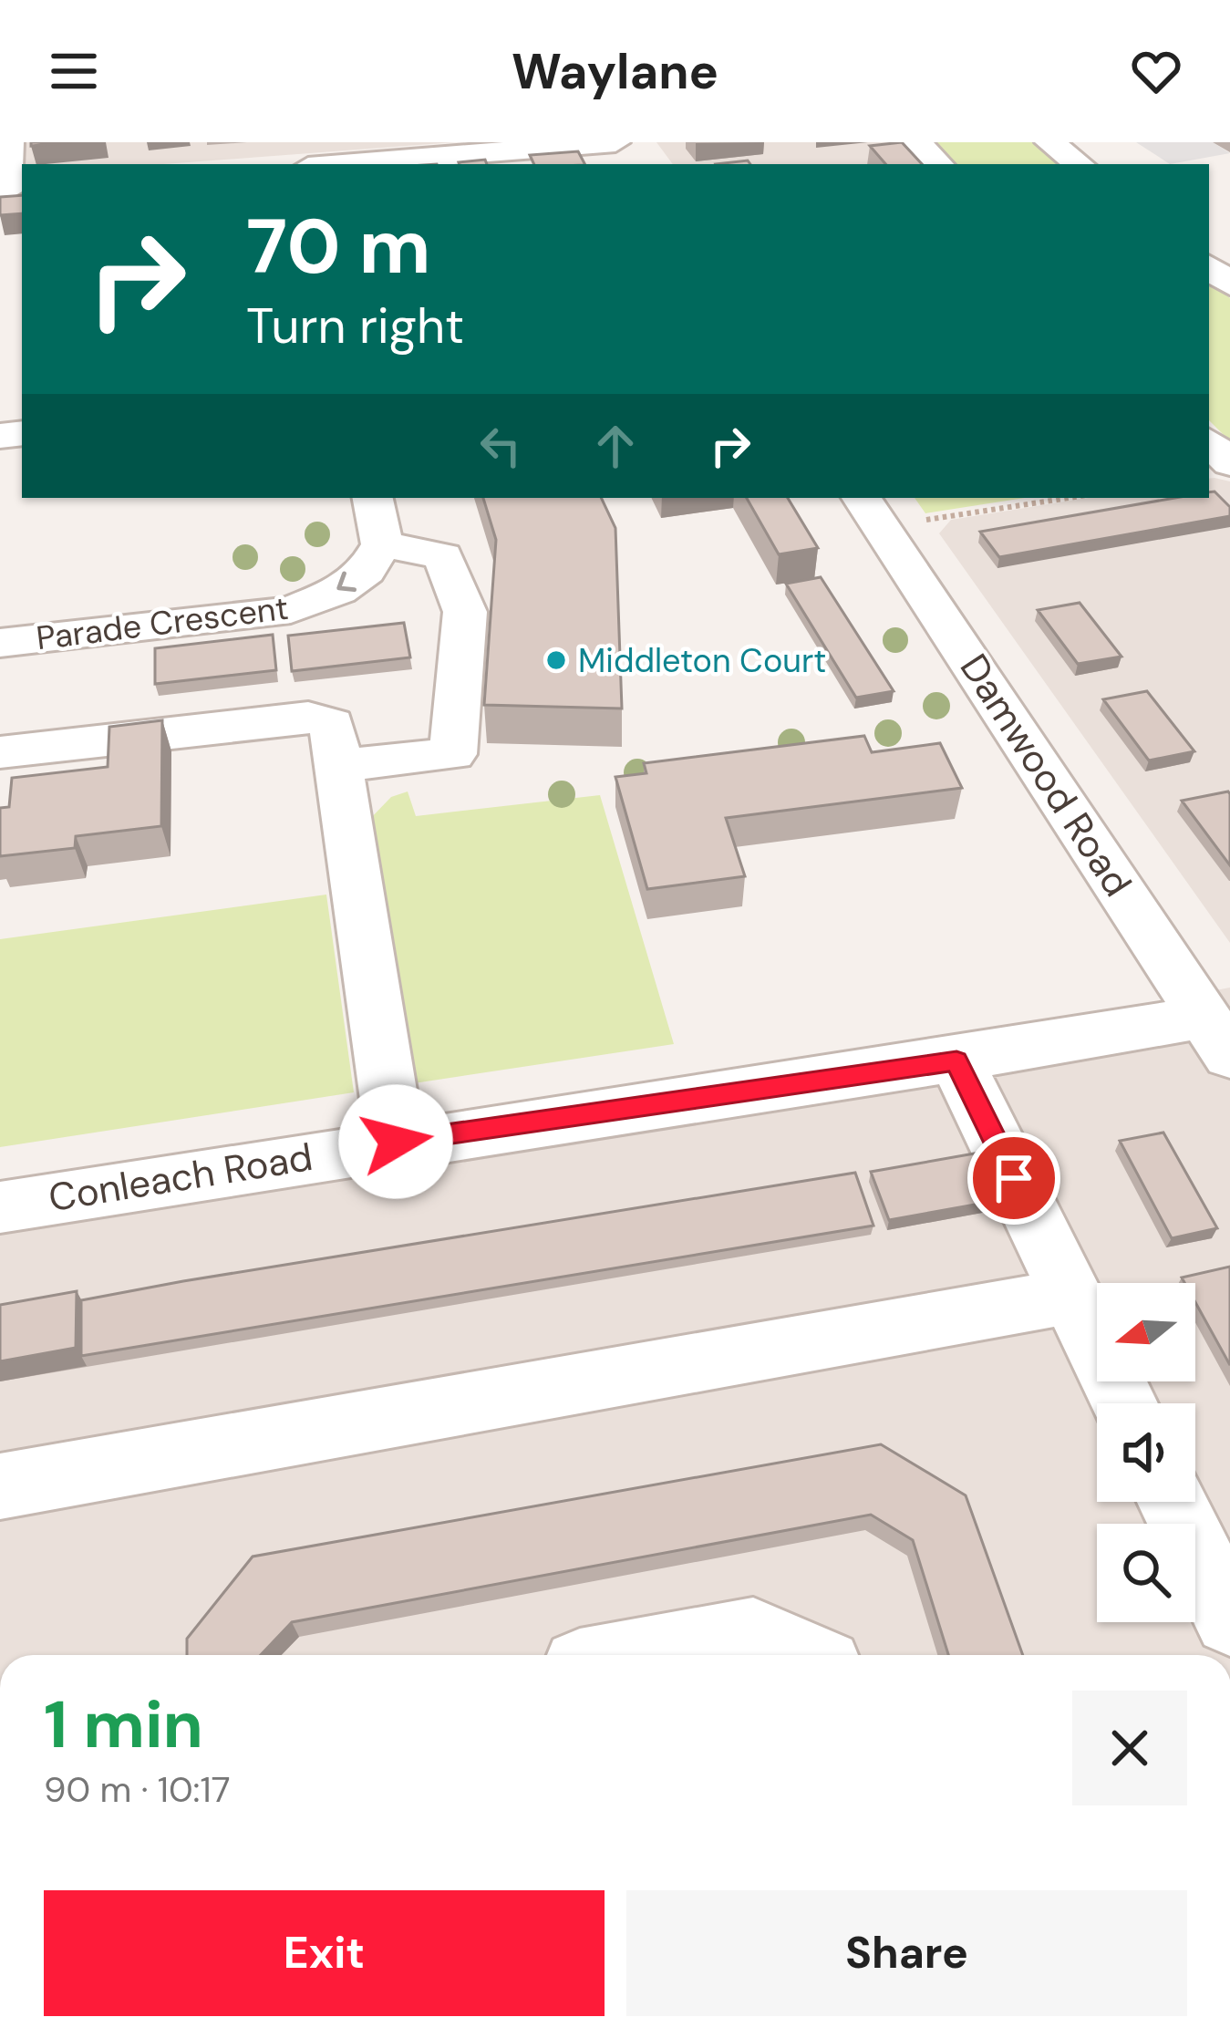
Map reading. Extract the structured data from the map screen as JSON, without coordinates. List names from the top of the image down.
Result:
{
  "streets": {
    "street": ["Parade Crescent", "Damwood Road", "Conleach Road"]
  },
  "crossings": [
    ["Damwood Road", "Conleach Road"]
  ],
  "one_way": ["Parade Crescent"],
  "places": ["Middleton Court"],
  "north": "left",
  "page": {
    "header": "Waylane",
    "turn": ["70 m", "Turn right"],
    "heading": ["1 min", "90 m · 10:17"],
    "buttons": ["Exit", "Share"]
  }
}
